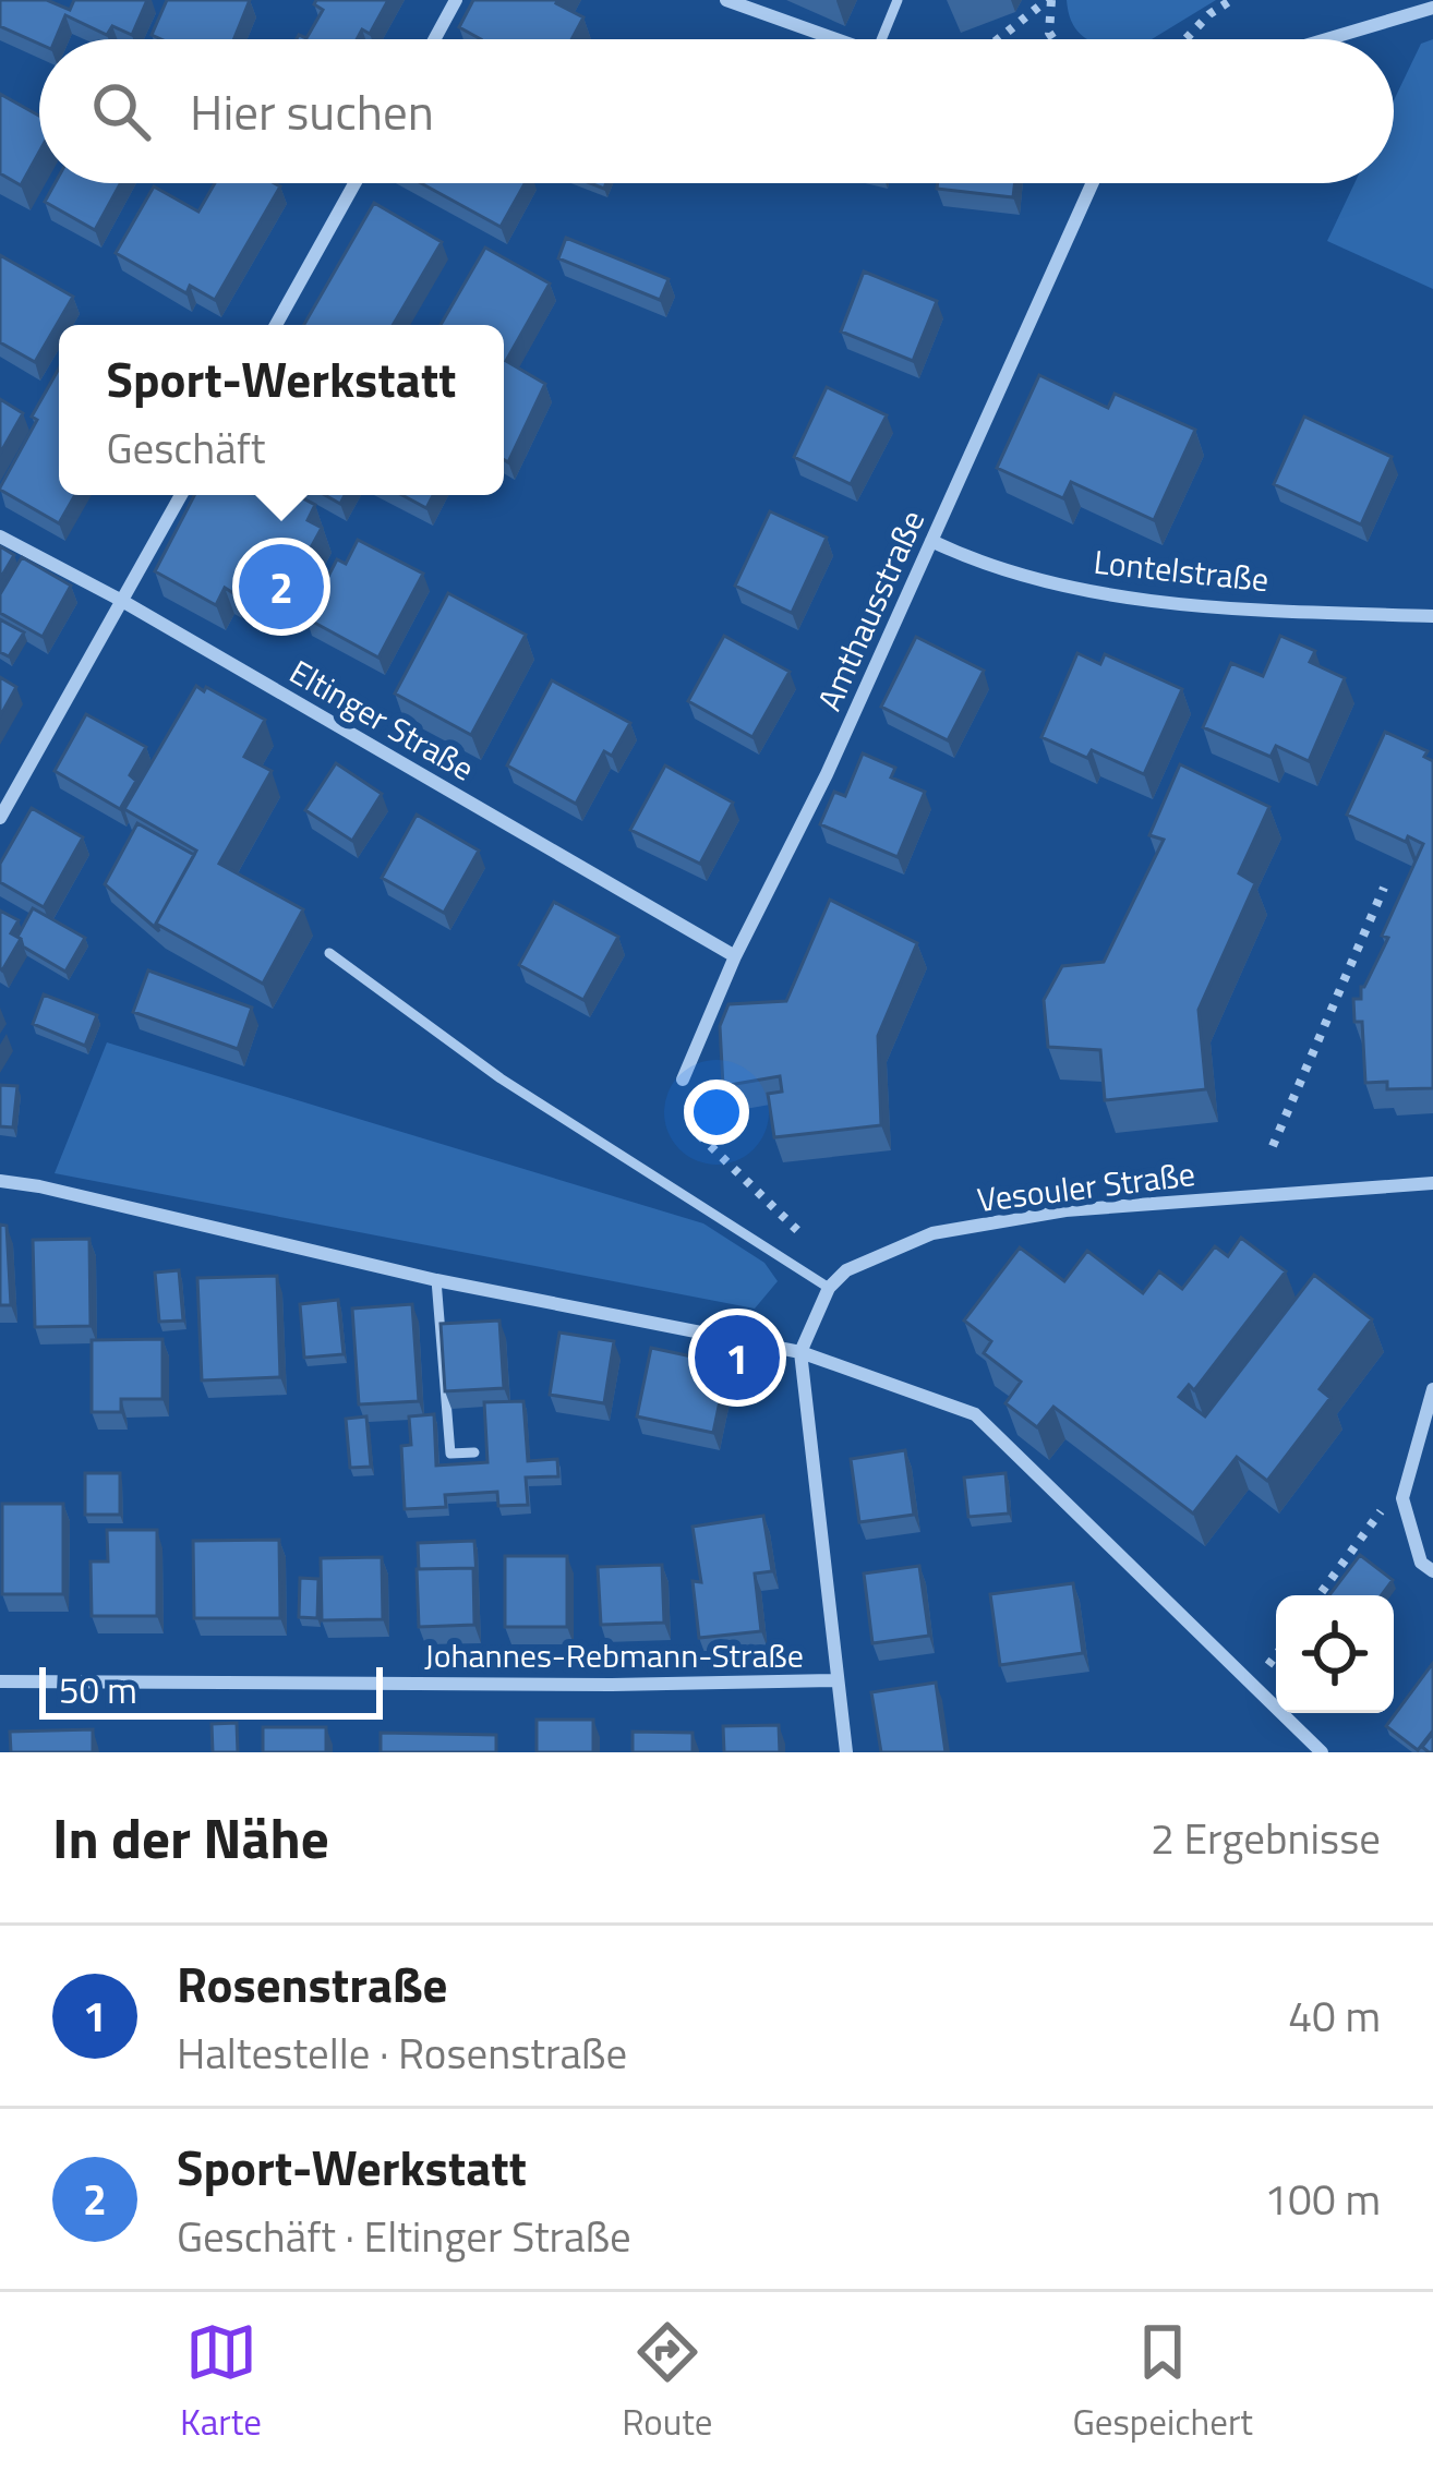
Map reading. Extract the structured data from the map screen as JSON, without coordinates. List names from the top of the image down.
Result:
{
  "streets": {
    "street": [
      "Lontelstraße",
      "Amthausstraße",
      "Eltinger Straße",
      "Vesouler Straße",
      "Johannes-Rebmann-Straße"
    ]
  },
  "crossings": [
    ["Lontelstraße", "Amthausstraße"],
    ["Amthausstraße", "Eltinger Straße"]
  ],
  "scale_bar": "50 m",
  "page": {
    "search": "Hier suchen",
    "popup": ["Sport-Werkstatt", "Geschäft"],
    "pins": ["2", "1"],
    "scale": "50 m",
    "heading": ["In der Nähe", "2 Ergebnisse"],
    "list": [
      {
        "mark": "1",
        "name": "Rosenstraße",
        "note": "Haltestelle · Rosenstraße",
        "value": "40 m"
      },
      {
        "mark": "2",
        "name": "Sport-Werkstatt",
        "note": "Geschäft · Eltinger Straße",
        "value": "100 m"
      }
    ],
    "nav": ["Karte", "Route", "Gespeichert"]
  }
}
